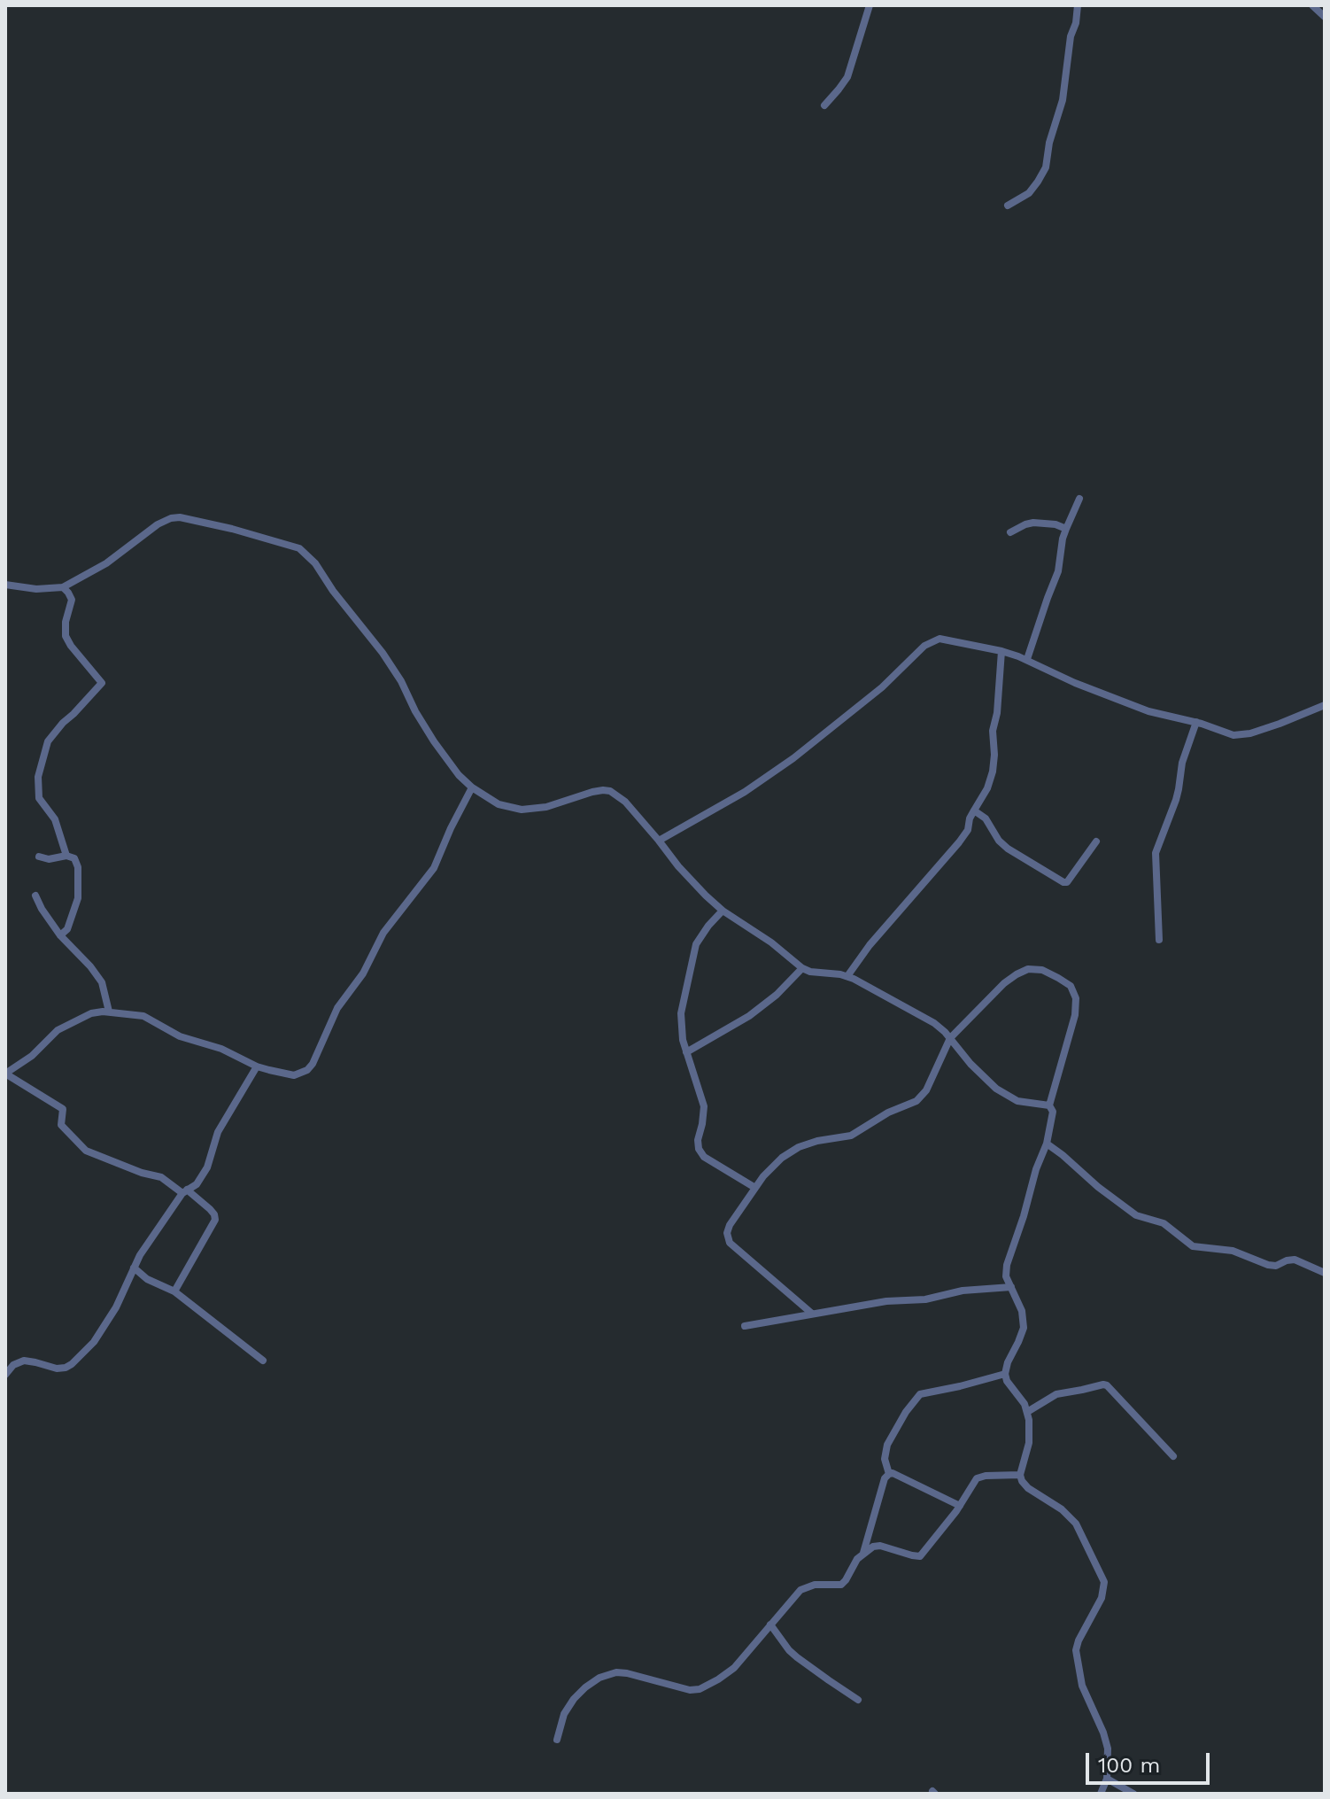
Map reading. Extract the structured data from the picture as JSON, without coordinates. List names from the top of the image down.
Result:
{
  "scale_bar": "100 m"
}
